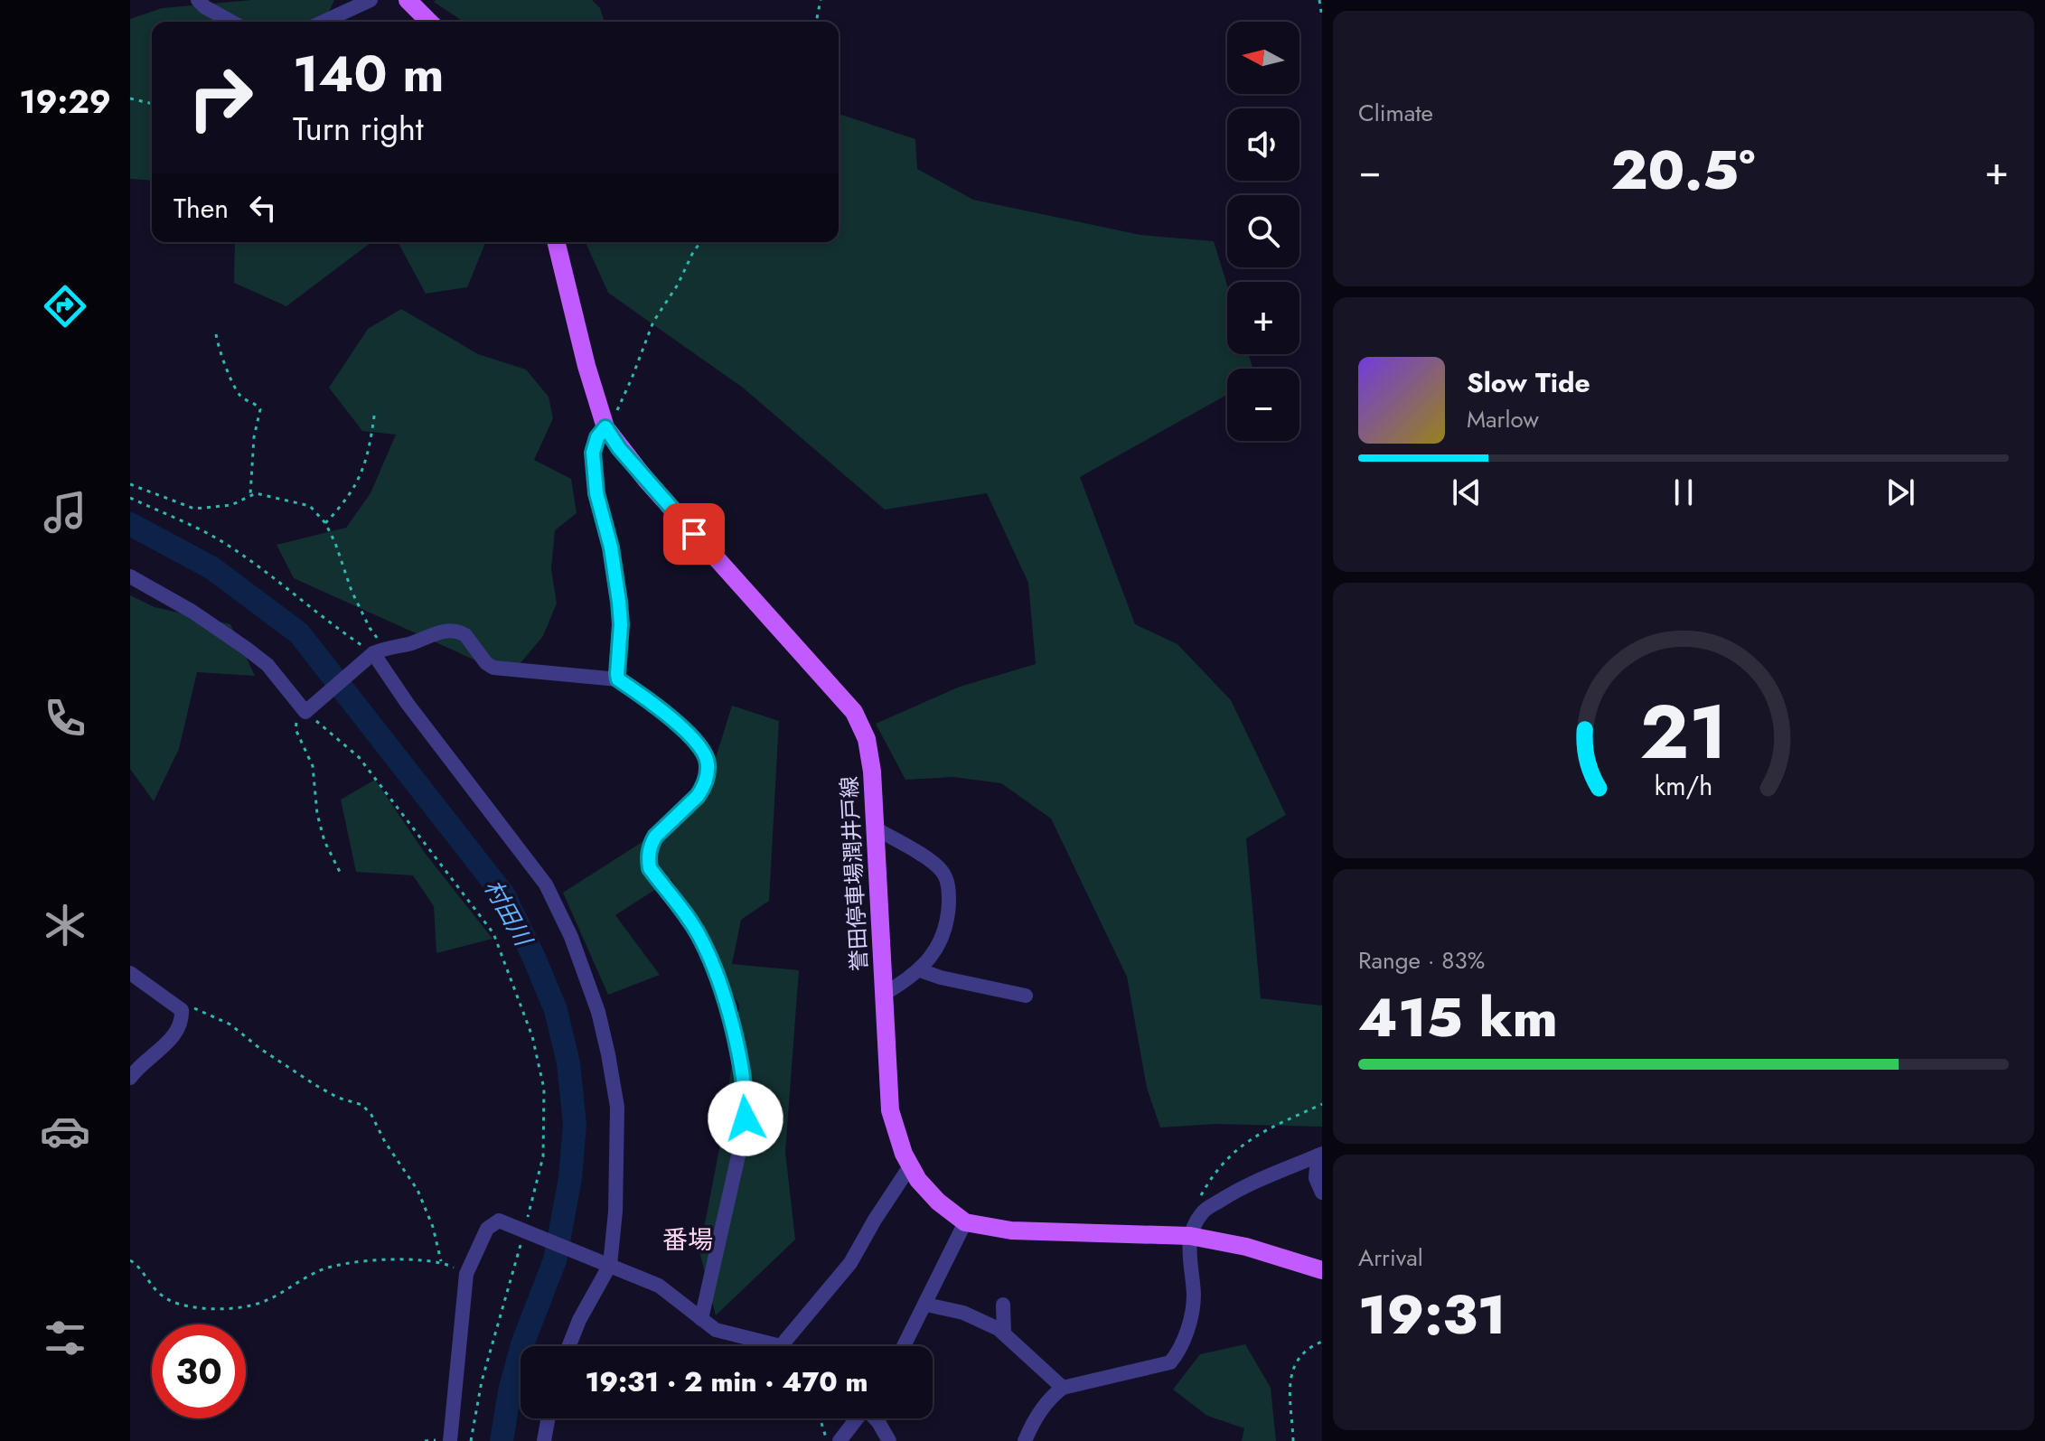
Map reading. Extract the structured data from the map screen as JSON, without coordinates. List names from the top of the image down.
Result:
{
  "streets": {
    "main road": ["誉田停車場潤井戸線"]
  },
  "districts": ["番場"],
  "water": ["村田川"],
  "north": "left",
  "page": {
    "tabs": "19:29",
    "tile": [
      "Climate",
      ["Range · 83%", "415 km"],
      ["Arrival", "19:31"]
    ],
    "map_buttons": ["+", "−"],
    "turn": ["140 m", "Turn right"],
    "heat": ["−", "20.5°", "+"],
    "then": "Then",
    "song": ["Slow Tide", "Marlow"],
    "limit": "30",
    "trip": "19:31 · 2 min · 470 m",
    "gauge": ["21", "km/h"]
  }
}
